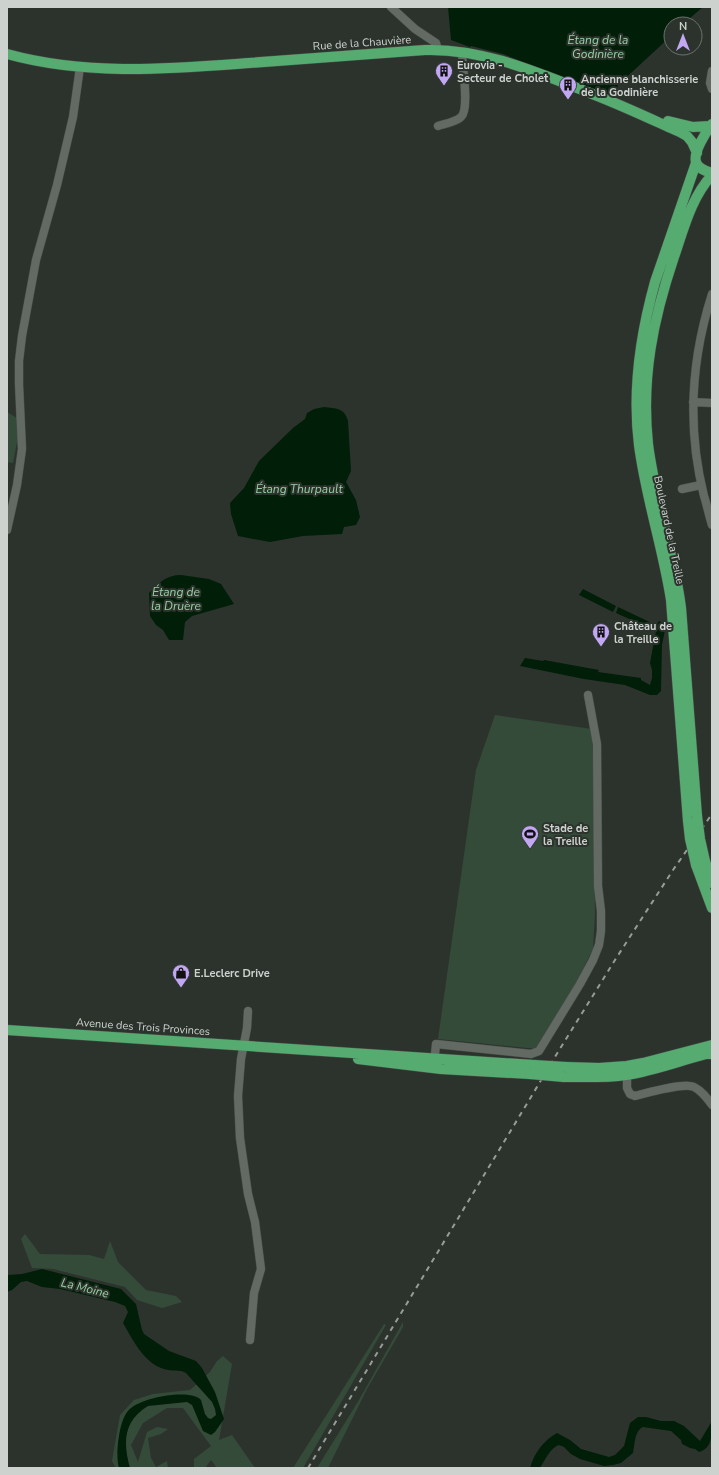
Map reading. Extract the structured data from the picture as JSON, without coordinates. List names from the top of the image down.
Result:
{
  "streets": {
    "main road": ["Rue de la Chauvière", "Boulevard de la Treille", "Avenue des Trois Provinces"]
  },
  "crossings": [
    ["Rue de la Chauvière", "Boulevard de la Treille"]
  ],
  "water": [
    "Étang de la Godinière",
    "Étang Thurpault",
    "Étang de la Druère",
    "La Moine"
  ],
  "places": {
    "building": ["Eurovia - Secteur de Cholet", "Ancienne blanchisserie de la Godinière", "Château de la Treille"],
    "sports": ["Stade de la Treille"],
    "shop": ["E.Leclerc Drive"]
  },
  "north": "top"
}
